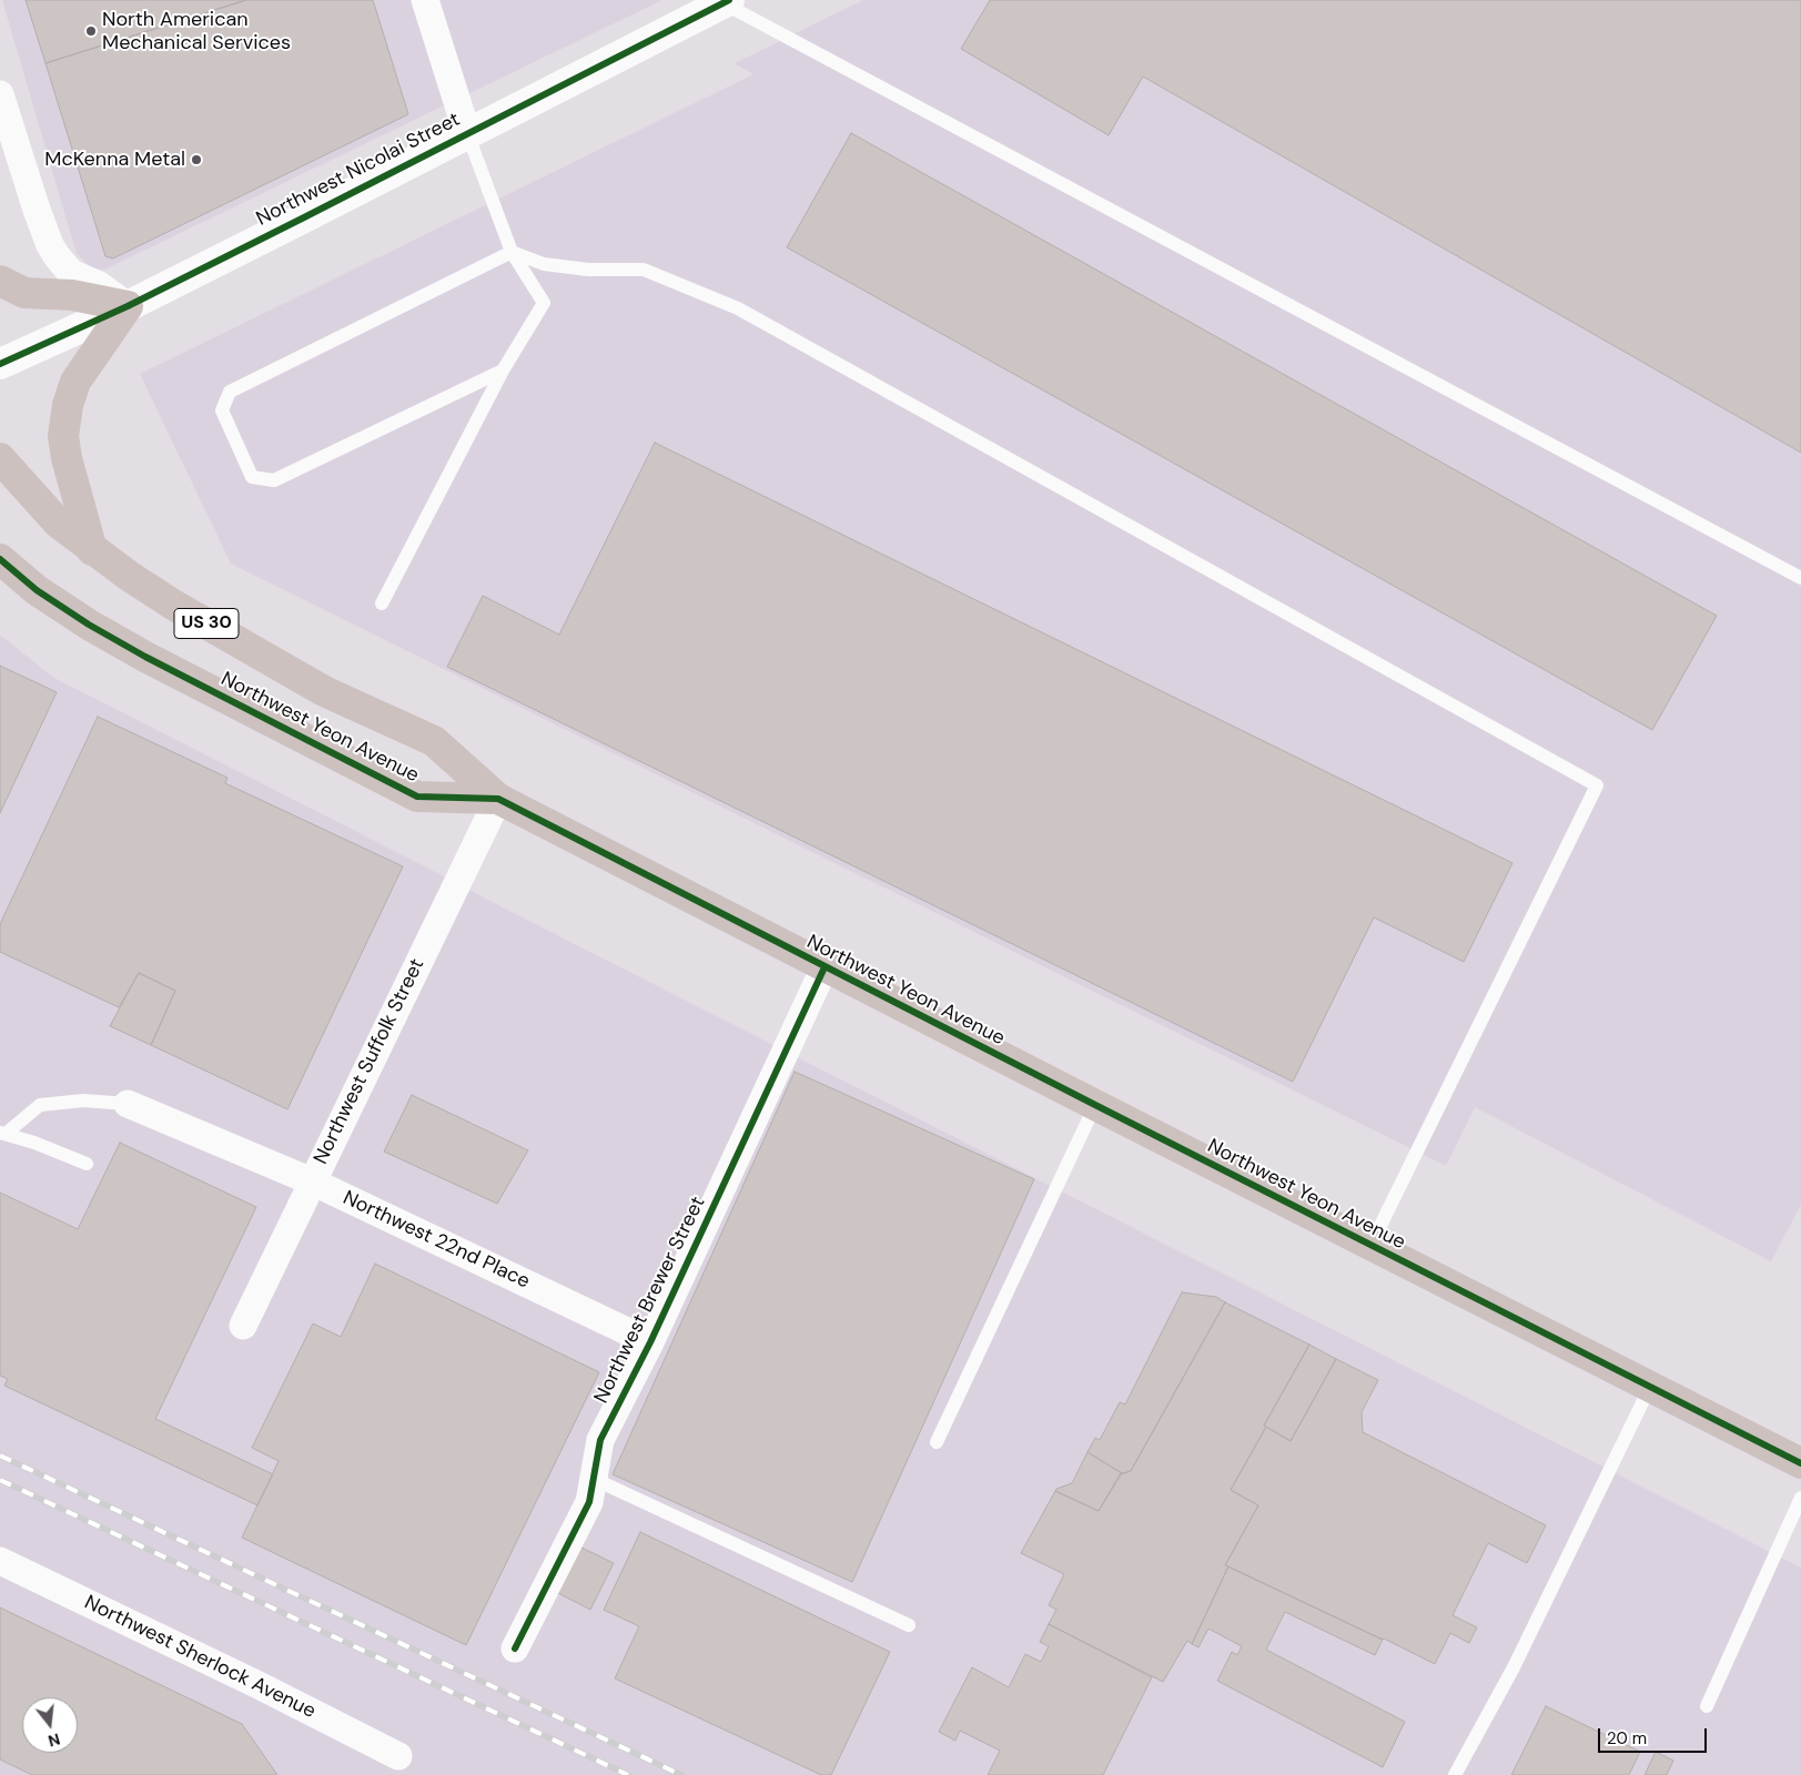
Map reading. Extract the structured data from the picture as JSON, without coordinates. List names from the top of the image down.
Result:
{
  "streets": {
    "highway": ["US 30", "Northwest Yeon Avenue"],
    "street": [
      "Northwest Nicolai Street",
      "Northwest Suffolk Street",
      "Northwest 22nd Place",
      "Northwest Brewer Street",
      "Northwest Sherlock Avenue"
    ]
  },
  "crossings": [
    ["Northwest Yeon Avenue", "Northwest Suffolk Street"],
    ["Northwest Yeon Avenue", "Northwest Brewer Street"],
    ["Northwest Suffolk Street", "Northwest 22nd Place"],
    ["Northwest 22nd Place", "Northwest Brewer Street"]
  ],
  "places": ["North American Mechanical Services", "McKenna Metal"],
  "scale_bar": "20 m",
  "north": "bottom"
}
